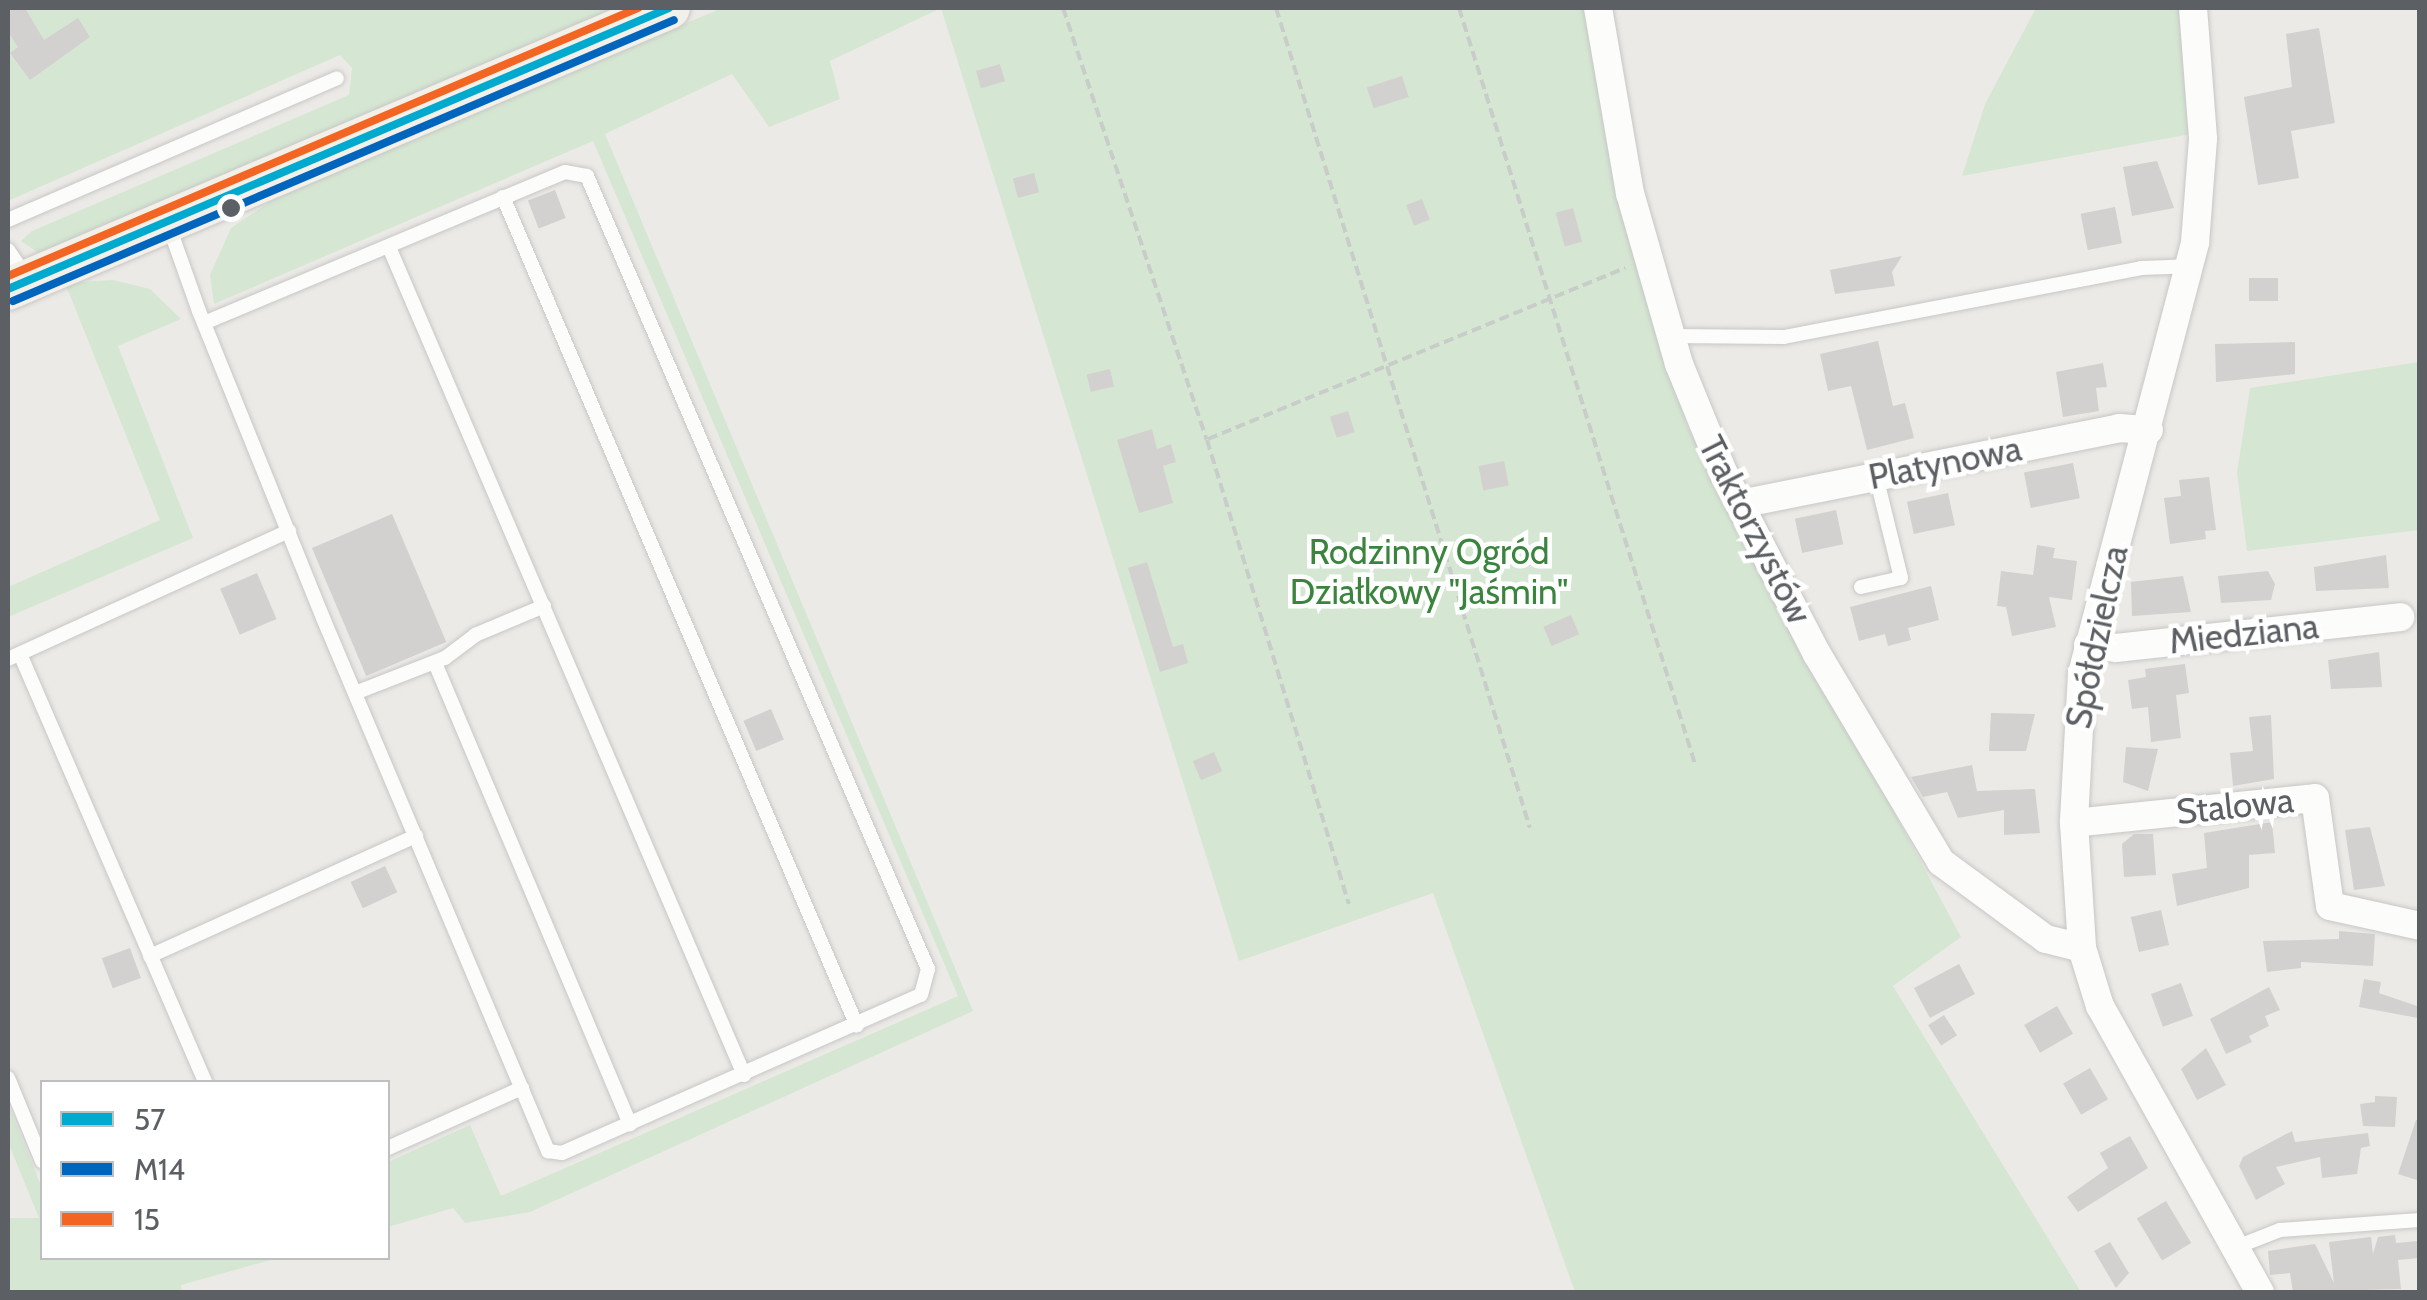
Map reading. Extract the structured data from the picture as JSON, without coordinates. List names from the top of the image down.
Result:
{
  "streets": {
    "street": [
      "Platynowa",
      "Traktorzystów",
      "Miedziana",
      "Spółdzielcza",
      "Stalowa"
    ]
  },
  "crossings": [
    ["Platynowa", "Traktorzystów"],
    ["Platynowa", "Spółdzielcza"],
    ["Traktorzystów", "Spółdzielcza"],
    ["Miedziana", "Spółdzielcza"],
    ["Spółdzielcza", "Stalowa"]
  ],
  "parks": ["Rodzinny Ogród Działkowy \"Jaśmin\""],
  "lines": ["transit line 57", "transit line 15", "transit line M14"],
  "legend": ["57", "M14", "15"]
}
